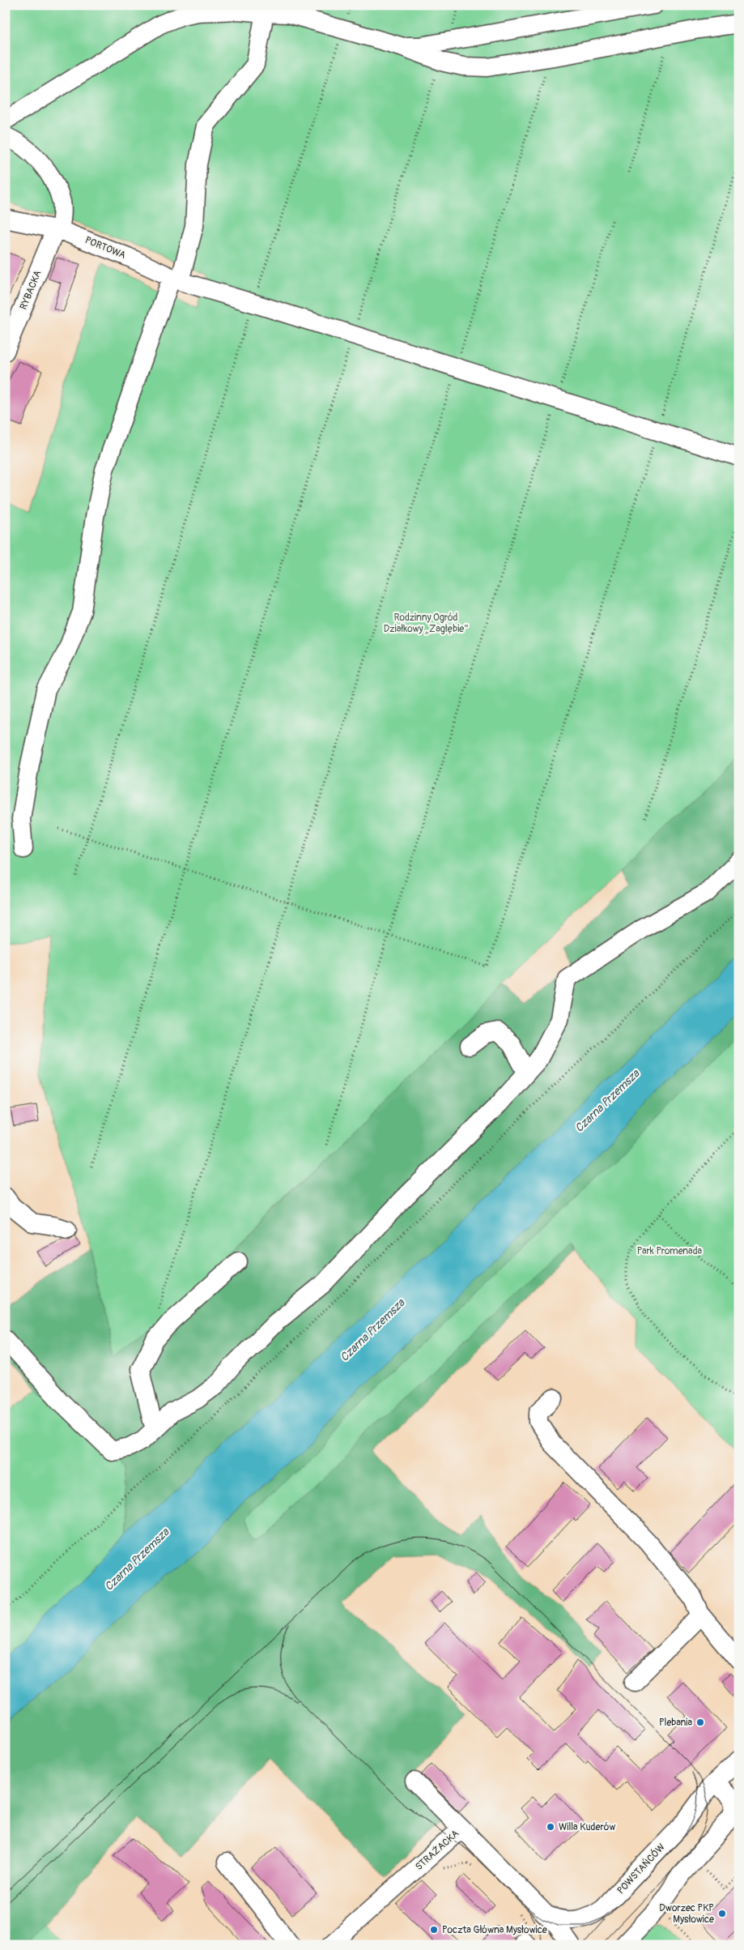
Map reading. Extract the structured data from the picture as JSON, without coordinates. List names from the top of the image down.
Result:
{
  "streets": {
    "street": [
      "PORTOWA",
      "RYBACKA",
      "STRAŻACKA",
      "POWSTAŃCÓW"
    ]
  },
  "crossings": [
    ["PORTOWA", "RYBACKA"],
    ["STRAŻACKA", "POWSTAŃCÓW"]
  ],
  "water": ["Czarna Przemsza"],
  "parks": ["Rodzinny Ogród Działkowy „Zagłębie”", "Park Promenada"],
  "places": [
    "Plebania",
    "Willa Kuderów",
    "Dworzec PKP Mysłowice",
    "Poczta Główna Mysłowice"
  ]
}
